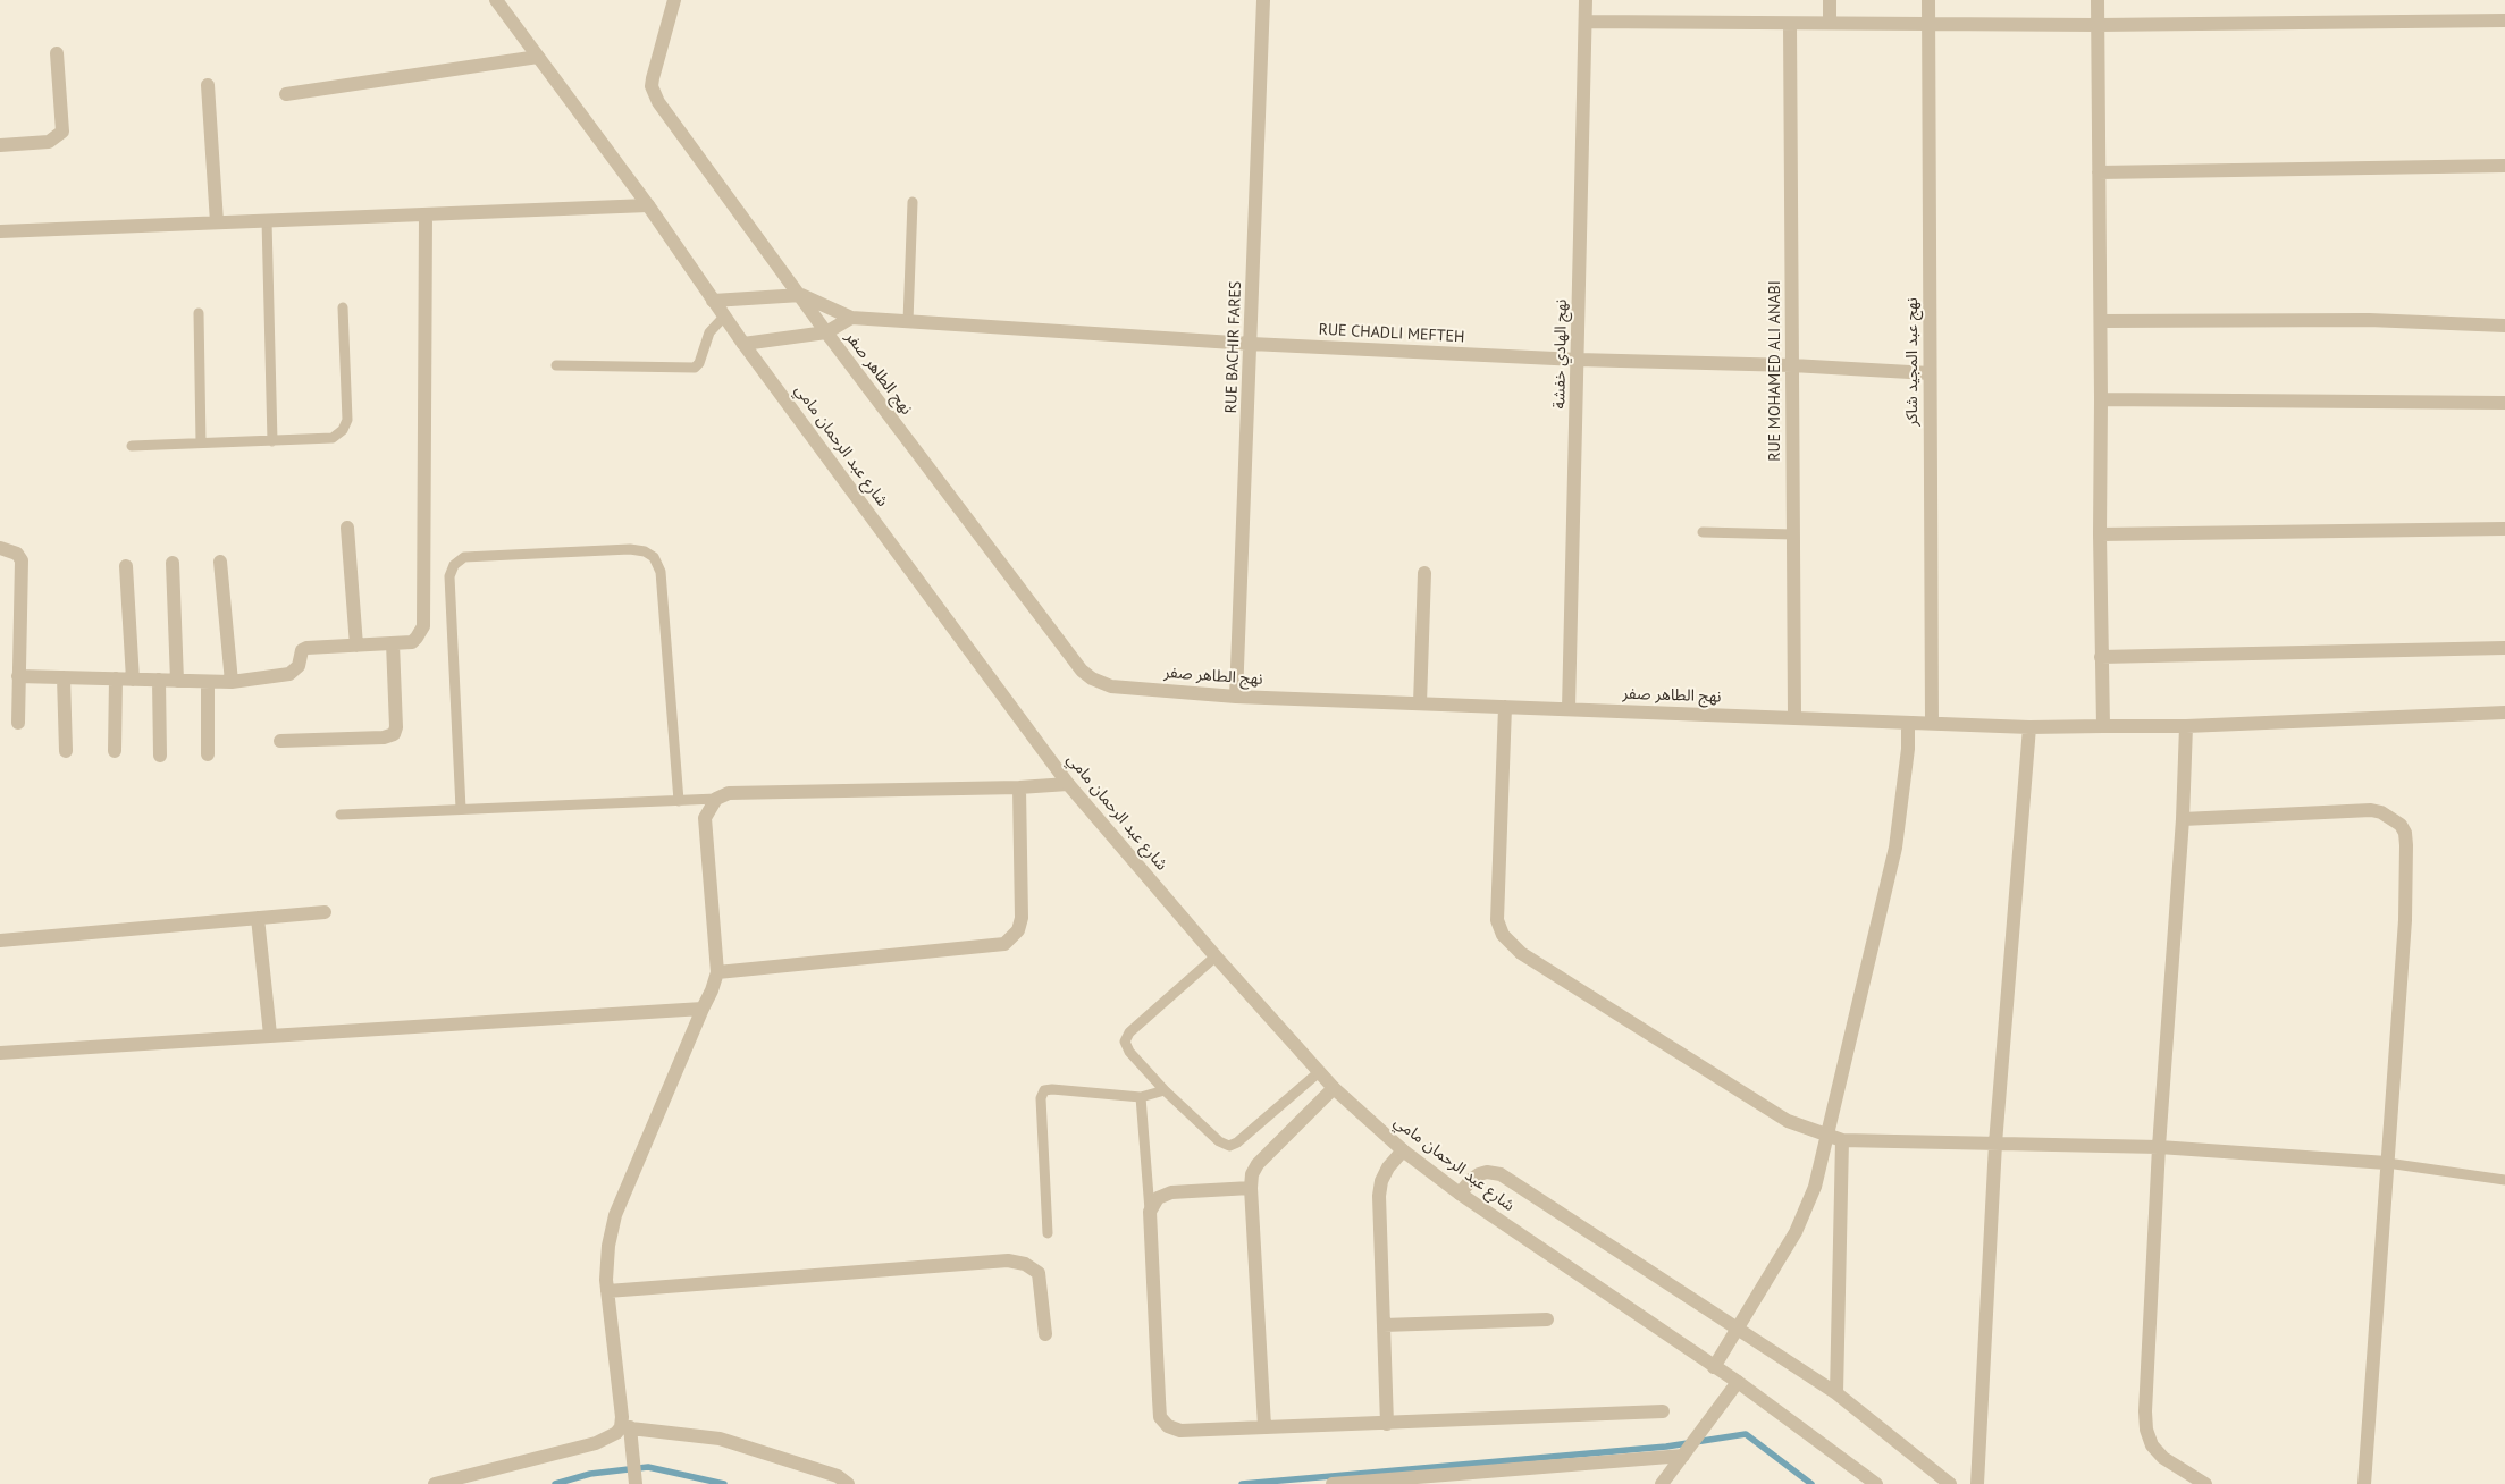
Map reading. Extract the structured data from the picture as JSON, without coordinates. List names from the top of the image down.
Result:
{
  "streets": {
    "street": [
      "RUE CHADLI MEFTEH",
      "RUE BACHIR FARES",
      "نهج الهادي خفشة",
      "نهج عبد المجيد شاكر",
      "RUE MOHAMED ALI ANABI",
      "نهج الطاهر صفر",
      "شارع عبد الرحمان مامي"
    ]
  },
  "crossings": [
    ["RUE CHADLI MEFTEH", "RUE BACHIR FARES"],
    ["RUE CHADLI MEFTEH", "نهج الهادي خفشة"],
    ["RUE CHADLI MEFTEH", "نهج عبد المجيد شاكر"],
    ["RUE CHADLI MEFTEH", "RUE MOHAMED ALI ANABI"],
    ["RUE BACHIR FARES", "نهج الطاهر صفر"],
    ["نهج الهادي خفشة", "نهج الطاهر صفر"],
    ["نهج عبد المجيد شاكر", "نهج الطاهر صفر"],
    ["RUE MOHAMED ALI ANABI", "نهج الطاهر صفر"]
  ]
}
